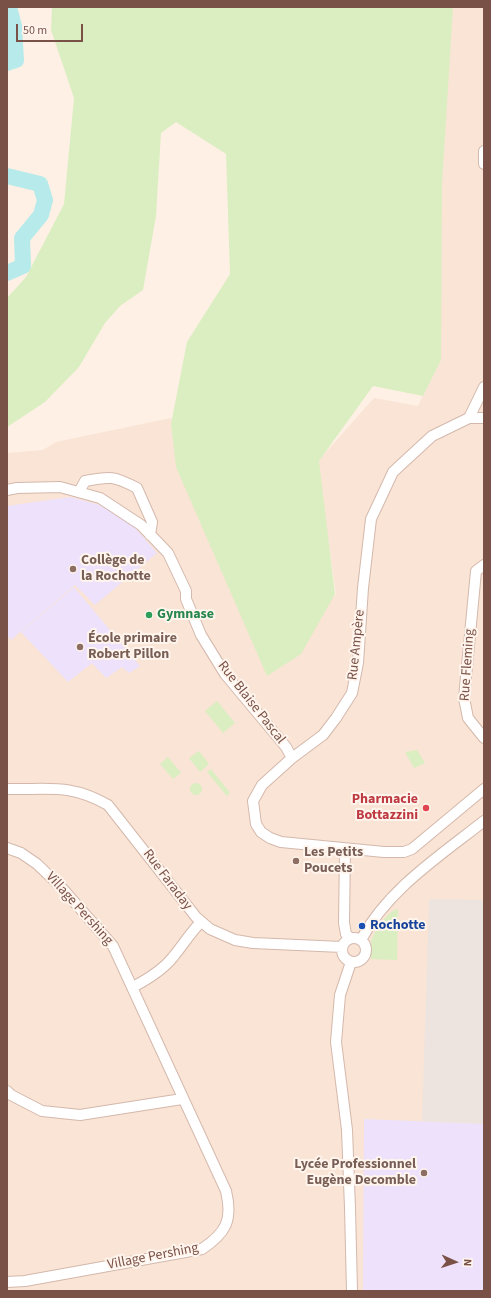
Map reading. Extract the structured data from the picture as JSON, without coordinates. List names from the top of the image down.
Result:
{
  "streets": {
    "street": [
      "Rue Ampère",
      "Rue Fleming",
      "Rue Blaise Pascal",
      "Rue Faraday",
      "Village Pershing"
    ]
  },
  "crossings": [
    ["Rue Ampère", "Rue Blaise Pascal"]
  ],
  "places": [
    "Collège de la Rochotte",
    "Gymnase",
    "École primaire Robert Pillon",
    "Pharmacie Bottazzini",
    "Les Petits Poucets",
    "Rochotte",
    "Lycée Professionnel Eugène Decomble"
  ],
  "scale_bar": "50 m",
  "north": "right"
}
